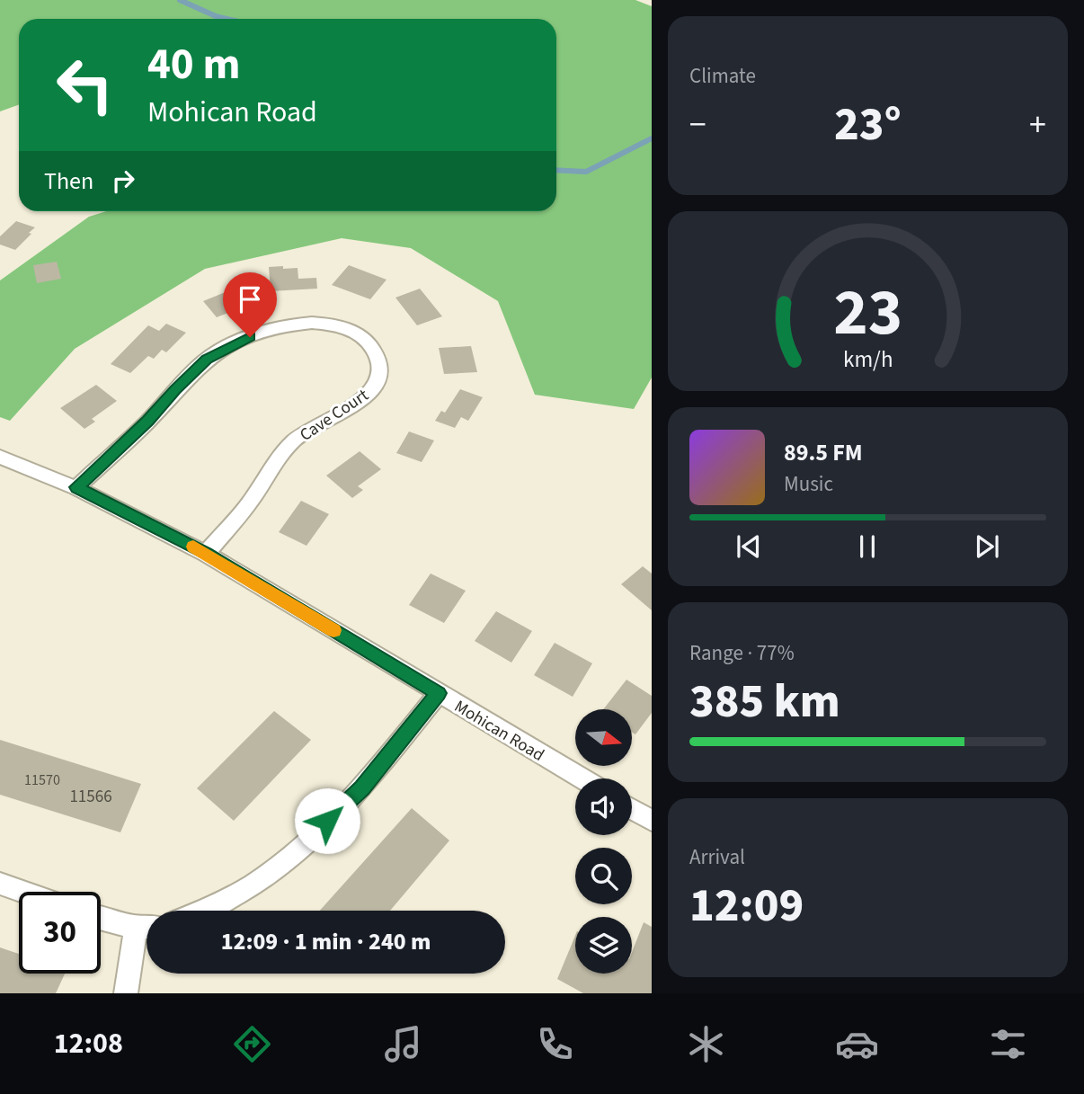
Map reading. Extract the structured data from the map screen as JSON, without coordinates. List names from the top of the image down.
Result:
{
  "streets": {
    "street": ["Cave Court", "Mohican Road"]
  },
  "crossings": [
    ["Cave Court", "Mohican Road"]
  ],
  "house_numbers": ["11570", "11566"],
  "north": "right",
  "page": {
    "tile": [
      "Climate",
      ["Range · 77%", "385 km"],
      ["Arrival", "12:09"]
    ],
    "turn": ["40 m", "Mohican Road"],
    "heat": ["−", "23°", "+"],
    "then": "Then",
    "song": ["89.5 FM", "Music"],
    "limit": "30",
    "trip": "12:09 · 1 min · 240 m",
    "tabs": "12:08",
    "gauge": ["23", "km/h"]
  }
}
